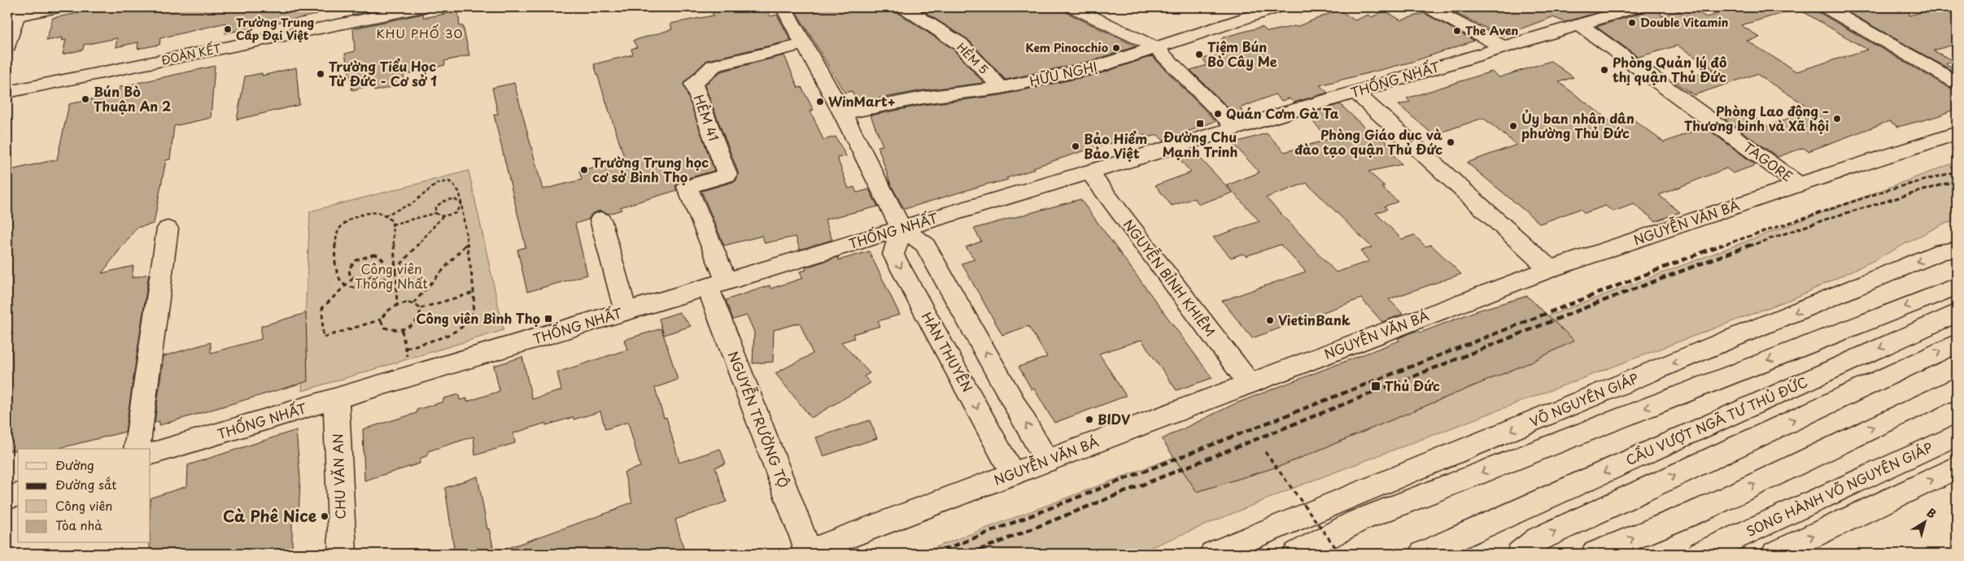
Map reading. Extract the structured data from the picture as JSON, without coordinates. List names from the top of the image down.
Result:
{
  "streets": {
    "main road": [
      "ĐOÀN KẾT",
      "HẺM 5",
      "HỮU NGHỊ",
      "THỐNG NHẤT",
      "HẺM 41",
      "TAGORE",
      "NGUYỄN VĂN BÁ",
      "NGUYỄN BỈNH KHIÊM",
      "HÀN THUYÊN",
      "VÕ NGUYÊN GIÁP",
      "NGUYỄN TRƯỜNG TỘ",
      "CẦU VƯỢT NGÃ TƯ THỦ ĐỨC",
      "CHU VĂN AN",
      "SONG HÀNH VÕ NGUYÊN GIÁP"
    ]
  },
  "crossings": [
    ["HẺM 5", "HỮU NGHỊ"],
    ["THỐNG NHẤT", "HẺM 41"],
    ["THỐNG NHẤT", "TAGORE"],
    ["THỐNG NHẤT", "NGUYỄN BỈNH KHIÊM"],
    ["THỐNG NHẤT", "HÀN THUYÊN"],
    ["THỐNG NHẤT", "NGUYỄN TRƯỜNG TỘ"],
    ["THỐNG NHẤT", "CHU VĂN AN"],
    ["HẺM 41", "NGUYỄN TRƯỜNG TỘ"],
    ["TAGORE", "NGUYỄN VĂN BÁ"],
    ["NGUYỄN VĂN BÁ", "NGUYỄN BỈNH KHIÊM"],
    ["NGUYỄN VĂN BÁ", "HÀN THUYÊN"],
    ["NGUYỄN VĂN BÁ", "NGUYỄN TRƯỜNG TỘ"]
  ],
  "districts": ["KHU PHỐ 30"],
  "parks": ["Công viên Thống Nhất"],
  "places": {
    "other": [
      "Double Vitamin",
      "Trường Trung Cấp Đại Việt",
      "The Aven",
      "Kem Pinocchio",
      "Tiệm Bún Bò Cây Me",
      "Phòng Quản lý đô thị quận Thủ Đức",
      "Trường Tiểu Học Từ Đức - Cơ sở 1",
      "Bún Bò Thuận An 2",
      "WinMart+",
      "Quán Cơm Gà Ta",
      "Phòng Lao động – Thương binh và Xã hội",
      "Ủy ban nhân dân phường Thủ Đức",
      "Phòng Giáo dục và đào tạo quận Thủ Đức",
      "Bảo Hiểm Bảo Việt",
      "Trường Trung học cơ sở Bình Thọ",
      "VietinBank",
      "BIDV",
      "Cà Phê Nice"
    ],
    "transit": ["Đường Chu Mạnh Trinh", "Công viên Bình Thọ", "Thủ Đức"]
  },
  "legend": [
    "Đường",
    "Đường sắt",
    "Công viên",
    "Tòa nhà"
  ],
  "north": "top right"
}
